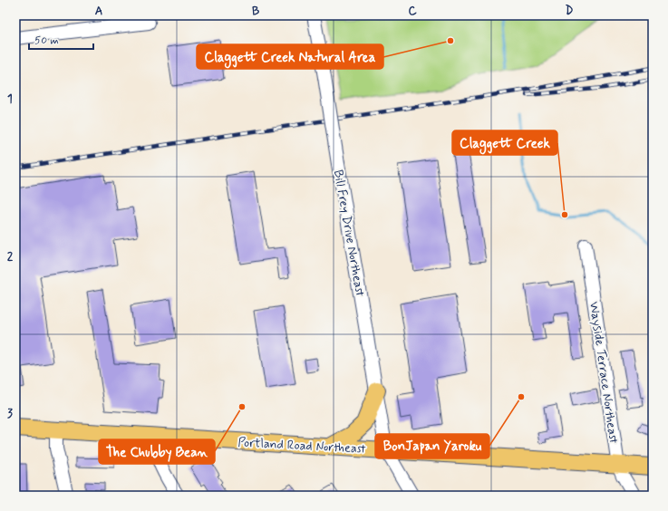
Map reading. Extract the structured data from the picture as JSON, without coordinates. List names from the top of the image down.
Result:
{
  "streets": {
    "main road": ["Portland Road Northeast"],
    "street": ["Bill Frey Drive Northeast", "Wayside Terrace Northeast"]
  },
  "crossings": [
    ["Bill Frey Drive Northeast", "Portland Road Northeast"],
    ["Wayside Terrace Northeast", "Portland Road Northeast"]
  ],
  "places": [
    "Claggett Creek Natural Area",
    "Claggett Creek",
    "BonJapan Yaroku",
    "The Chubby Bean"
  ],
  "scale_bar": "50 m",
  "grid": {
    "columns": [
      "A",
      "B",
      "C",
      "D"
    ],
    "rows": ["1", "2", "3"]
  }
}
